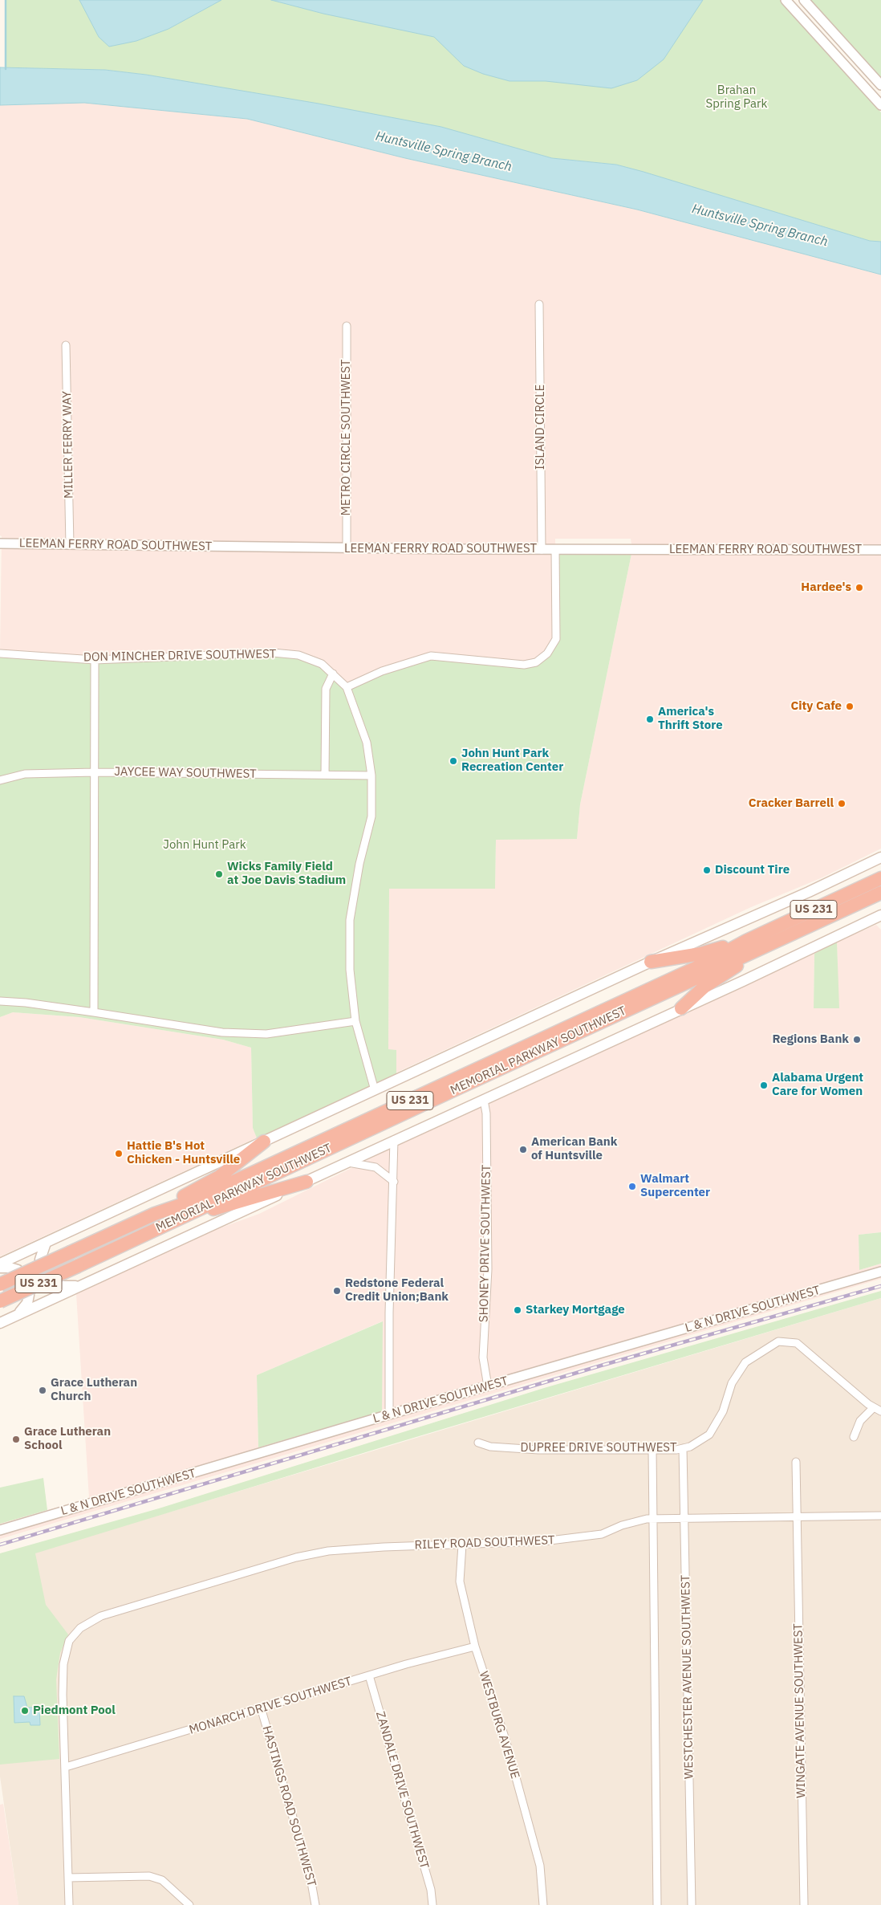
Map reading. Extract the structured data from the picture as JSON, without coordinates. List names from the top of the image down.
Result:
{
  "streets": {
    "highway": ["US 231", "MEMORIAL PARKWAY SOUTHWEST"],
    "street": [
      "ISLAND CIRCLE",
      "METRO CIRCLE SOUTHWEST",
      "MILLER FERRY WAY",
      "LEEMAN FERRY ROAD SOUTHWEST",
      "DON MINCHER DRIVE SOUTHWEST",
      "JAYCEE WAY SOUTHWEST",
      "SHONEY DRIVE SOUTHWEST",
      "L & N DRIVE SOUTHWEST",
      "DUPREE DRIVE SOUTHWEST",
      "RILEY ROAD SOUTHWEST",
      "WESTCHESTER AVENUE SOUTHWEST",
      "MONARCH DRIVE SOUTHWEST",
      "WINGATE AVENUE SOUTHWEST",
      "WESTBURG AVENUE",
      "ZANDALE DRIVE SOUTHWEST",
      "HASTINGS ROAD SOUTHWEST"
    ]
  },
  "crossings": [
    ["ISLAND CIRCLE", "LEEMAN FERRY ROAD SOUTHWEST"],
    ["METRO CIRCLE SOUTHWEST", "LEEMAN FERRY ROAD SOUTHWEST"],
    ["MILLER FERRY WAY", "LEEMAN FERRY ROAD SOUTHWEST"],
    ["DON MINCHER DRIVE SOUTHWEST", "JAYCEE WAY SOUTHWEST"],
    ["SHONEY DRIVE SOUTHWEST", "L & N DRIVE SOUTHWEST"],
    ["DUPREE DRIVE SOUTHWEST", "WESTCHESTER AVENUE SOUTHWEST"],
    ["RILEY ROAD SOUTHWEST", "WESTCHESTER AVENUE SOUTHWEST"],
    ["RILEY ROAD SOUTHWEST", "MONARCH DRIVE SOUTHWEST"],
    ["RILEY ROAD SOUTHWEST", "WINGATE AVENUE SOUTHWEST"],
    ["RILEY ROAD SOUTHWEST", "WESTBURG AVENUE"],
    ["MONARCH DRIVE SOUTHWEST", "WESTBURG AVENUE"],
    ["MONARCH DRIVE SOUTHWEST", "ZANDALE DRIVE SOUTHWEST"],
    ["MONARCH DRIVE SOUTHWEST", "HASTINGS ROAD SOUTHWEST"]
  ],
  "water": ["Huntsville Spring Branch"],
  "parks": ["Brahan Spring Park", "John Hunt Park"],
  "places": [
    "Hardee's",
    "City Cafe",
    "America's Thrift Store",
    "John Hunt Park Recreation Center",
    "Cracker Barrell",
    "Discount Tire",
    "Wicks Family Field at Joe Davis Stadium",
    "Regions Bank",
    "Alabama Urgent Care for Women",
    "American Bank of Huntsville",
    "Hattie B's Hot Chicken - Huntsville",
    "Walmart Supercenter",
    "Redstone Federal Credit Union;Bank",
    "Starkey Mortgage",
    "Grace Lutheran Church",
    "Grace Lutheran School",
    "Piedmont Pool"
  ]
}
